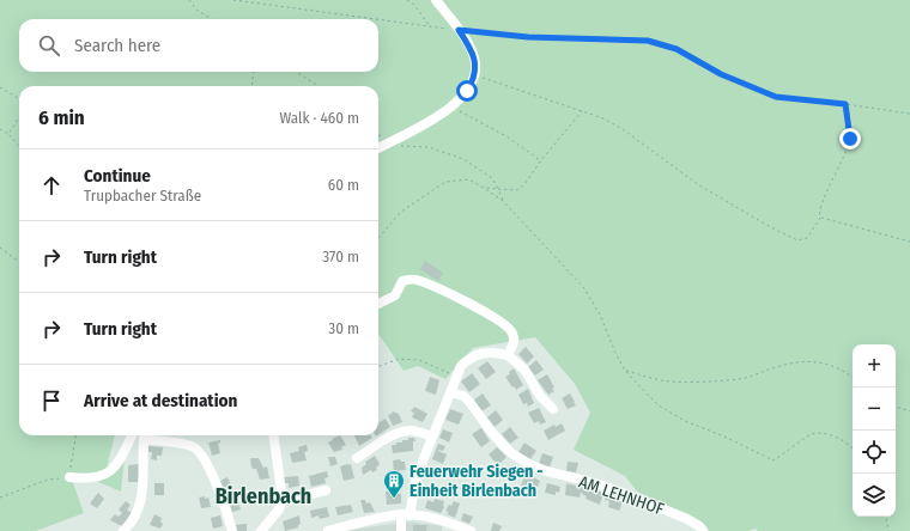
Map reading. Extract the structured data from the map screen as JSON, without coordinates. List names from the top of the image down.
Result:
{
  "streets": {
    "street": ["AM LEHNHOF"]
  },
  "districts": ["Birlenbach"],
  "places": {
    "building": ["Feuerwehr Siegen - Einheit Birlenbach"]
  },
  "page": {
    "search": "Search here",
    "heading": ["6 min", "Walk · 460 m"],
    "list": [
      ["Continue", "Trupbacher Straße", "60 m"],
      ["Turn right", "370 m"],
      ["Turn right", "30 m"],
      "Arrive at destination"
    ],
    "map_buttons": ["+", "−"]
  }
}
